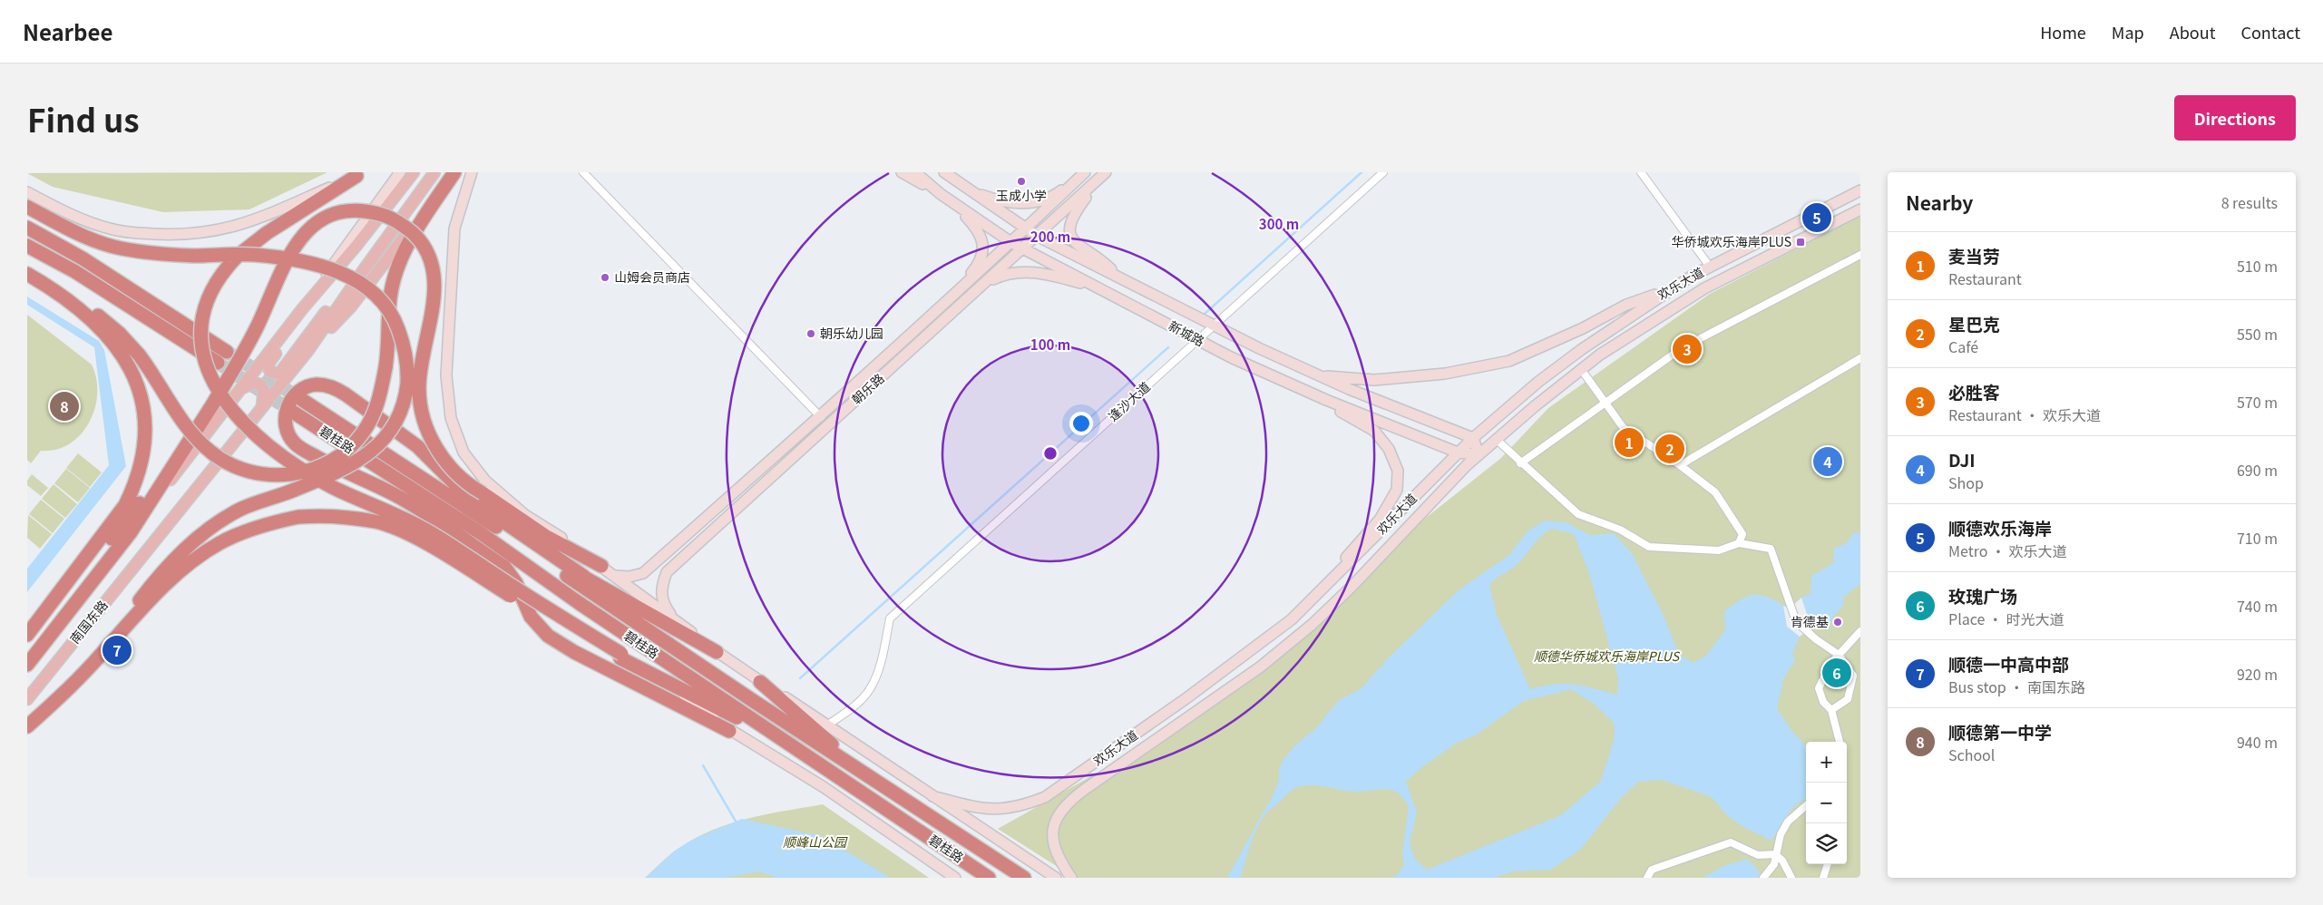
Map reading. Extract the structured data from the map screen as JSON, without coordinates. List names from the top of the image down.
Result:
{
  "streets": {
    "highway": ["碧桂路", "南国东路"],
    "street": [
      "欢乐大道",
      "新城路",
      "朝乐路",
      "逢沙大道"
    ]
  },
  "crossings": [
    ["欢乐大道", "新城路"],
    ["新城路", "朝乐路"],
    ["新城路", "逢沙大道"]
  ],
  "parks": ["顺德华侨城欢乐海岸PLUS", "顺峰山公园"],
  "places": {
    "other": [
      "玉成小学",
      "山姆会员商店",
      "朝乐幼儿园",
      "肯德基"
    ],
    "transit": ["华侨城欢乐海岸PLUS"]
  },
  "page": {
    "header": "Nearbee",
    "nav": [
      "Home",
      "Map",
      "About",
      "Contact"
    ],
    "title": "Find us",
    "buttons": "Directions",
    "heading": ["Nearby", "8 results"],
    "pins": [
      "5",
      "3",
      "8",
      "1",
      "2",
      "4",
      "7",
      "6"
    ],
    "list": [
      {
        "mark": "1",
        "name": "麦当劳",
        "note": "Restaurant",
        "value": "510 m"
      },
      {
        "mark": "2",
        "name": "星巴克",
        "note": "Café",
        "value": "550 m"
      },
      {
        "mark": "3",
        "name": "必胜客",
        "note": "Restaurant · 欢乐大道",
        "value": "570 m"
      },
      {
        "mark": "4",
        "name": "DJI",
        "note": "Shop",
        "value": "690 m"
      },
      {
        "mark": "5",
        "name": "顺德欢乐海岸",
        "note": "Metro · 欢乐大道",
        "value": "710 m"
      },
      {
        "mark": "6",
        "name": "玫瑰广场",
        "note": "Place · 时光大道",
        "value": "740 m"
      },
      {
        "mark": "7",
        "name": "顺德一中高中部",
        "note": "Bus stop · 南国东路",
        "value": "920 m"
      },
      {
        "mark": "8",
        "name": "顺德第一中学",
        "note": "School",
        "value": "940 m"
      }
    ],
    "map_buttons": ["+", "−"]
  },
  "rings": ["300 m", "200 m", "100 m"]
}
